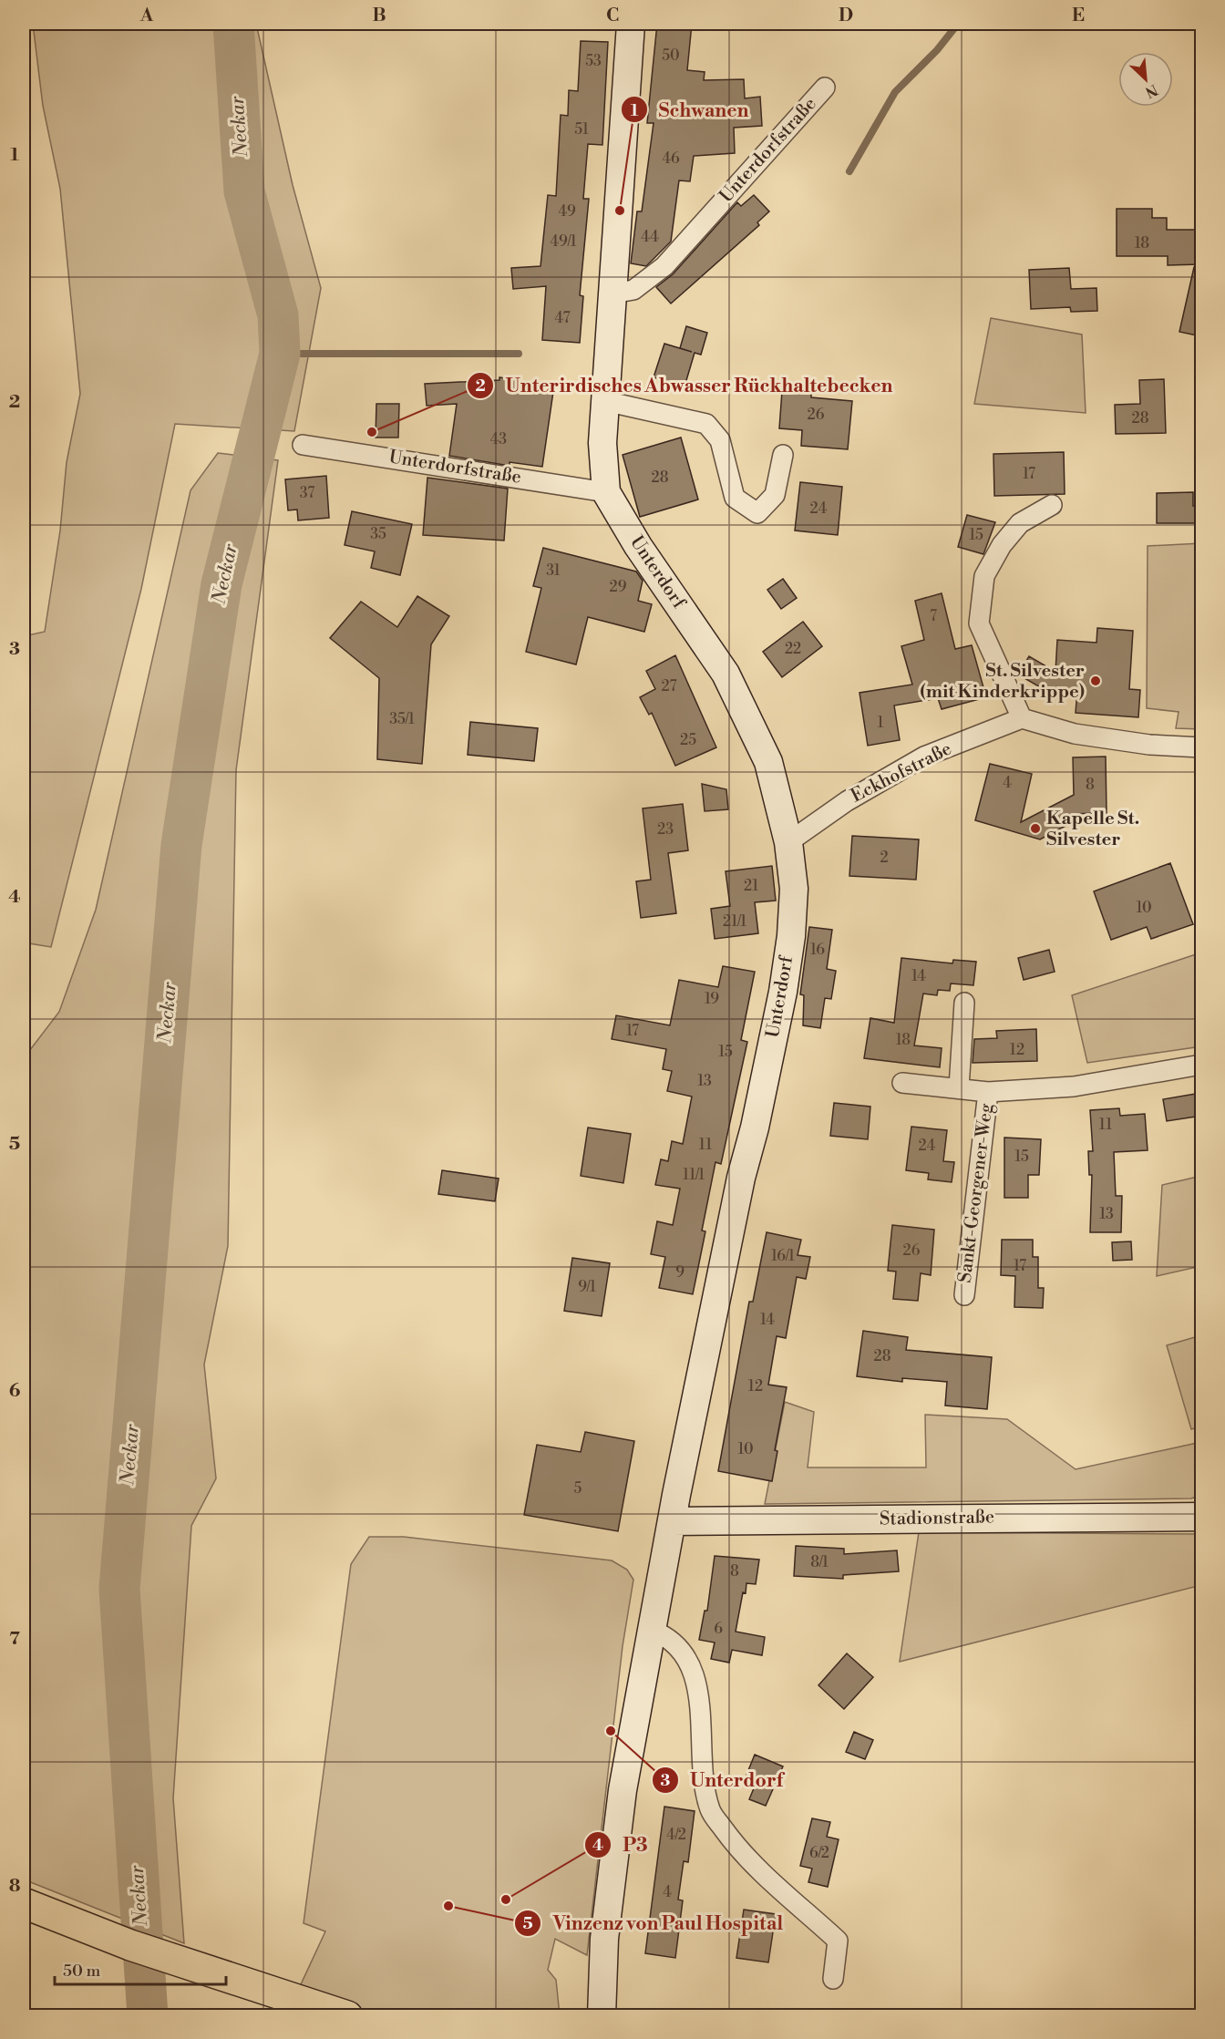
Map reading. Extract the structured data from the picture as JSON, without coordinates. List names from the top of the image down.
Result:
{
  "streets": {
    "street": [
      "Unterdorfstraße",
      "Unterdorf",
      "Eckhofstraße",
      "Sankt-Georgener-Weg",
      "Stadionstraße"
    ]
  },
  "crossings": [
    ["Unterdorfstraße", "Unterdorf"],
    ["Unterdorf", "Eckhofstraße"],
    ["Unterdorf", "Stadionstraße"]
  ],
  "water": ["Neckar"],
  "places": [
    "Schwanen",
    "Unterirdisches Abwasser Rückhaltebecken",
    "St. Silvester (mit Kinderkrippe)",
    "Kapelle St. Silvester",
    "Unterdorf",
    "P3",
    "Vinzenz von Paul Hospital"
  ],
  "house_numbers": [
    "50",
    "53",
    "51",
    "46",
    "49",
    "44",
    "49/1",
    "18",
    "47",
    "26",
    "28",
    "43",
    "17",
    "28",
    "37",
    "24",
    "35",
    "15",
    "31",
    "29",
    "7",
    "22",
    "27",
    "35/1",
    "1",
    "25",
    "4",
    "8",
    "23",
    "2",
    "21",
    "10",
    "21/1",
    "16",
    "14",
    "19",
    "17",
    "18",
    "12",
    "15",
    "13",
    "11",
    "11",
    "24",
    "15",
    "11/1",
    "13",
    "26",
    "16/1",
    "17",
    "9",
    "9/1",
    "14",
    "28",
    "12",
    "10",
    "5",
    "8/1",
    "8",
    "6",
    "4/2",
    "6/2",
    "4"
  ],
  "scale_bar": "50 m",
  "north": "bottom right",
  "grid": {
    "columns": [
      "A",
      "B",
      "C",
      "D",
      "E"
    ],
    "rows": [
      "1",
      "2",
      "3",
      "4",
      "5",
      "6",
      "7",
      "8"
    ]
  }
}
